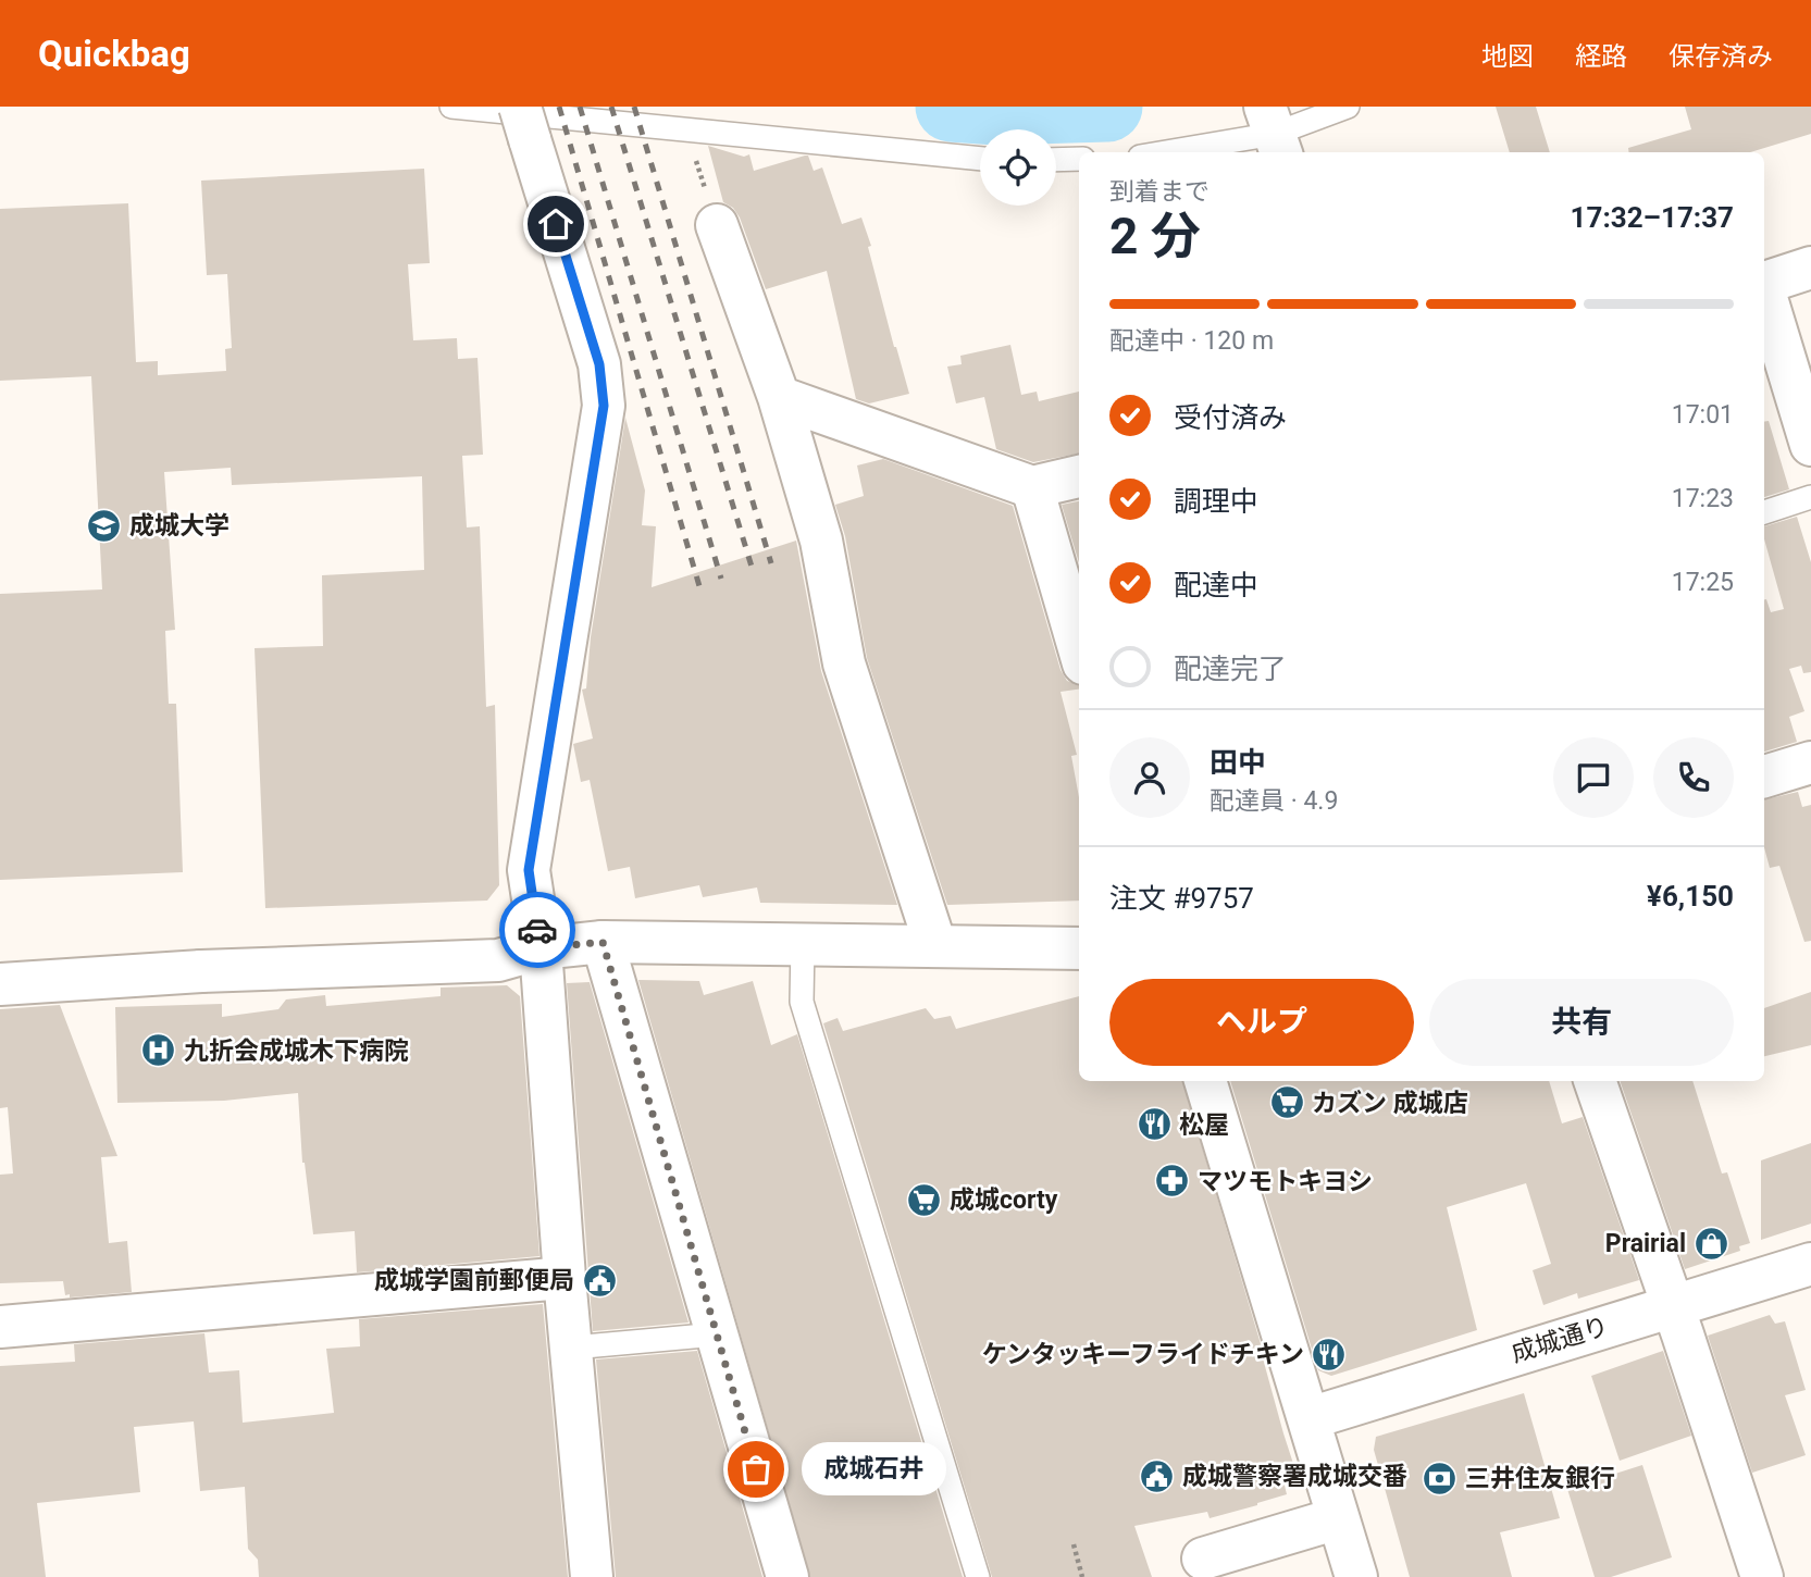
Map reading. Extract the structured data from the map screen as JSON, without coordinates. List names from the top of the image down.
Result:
{
  "streets": {
    "street": ["成城通り"]
  },
  "places": {
    "school or university": ["成城大学"],
    "hospital": ["九折会成城木下病院"],
    "supermarket": ["カズン 成城店", "成城corty"],
    "restaurant": ["松屋", "ケンタッキーフライドチキン"],
    "pharmacy": ["マツモトキヨシ"],
    "shop": ["Prairial"],
    "public building": ["成城学園前郵便局", "成城警察署成城交番"],
    "other": ["成城石井"],
    "bank": ["三井住友銀行"]
  },
  "page": {
    "header": "Quickbag",
    "nav": ["地図", "経路", "保存済み"],
    "heading": ["2 分", "到着まで", "17:32–17:37"],
    "panel": [
      "田中",
      "配達員 · 4.9",
      "注文 #9757",
      "¥6,150"
    ],
    "bar": "配達中 · 120 m",
    "list": [
      ["受付済み", "17:01"],
      ["調理中", "17:23"],
      ["配達中", "17:25"],
      "配達完了"
    ],
    "buttons": ["ヘルプ", "共有"],
    "bubble": "成城石井"
  }
}
